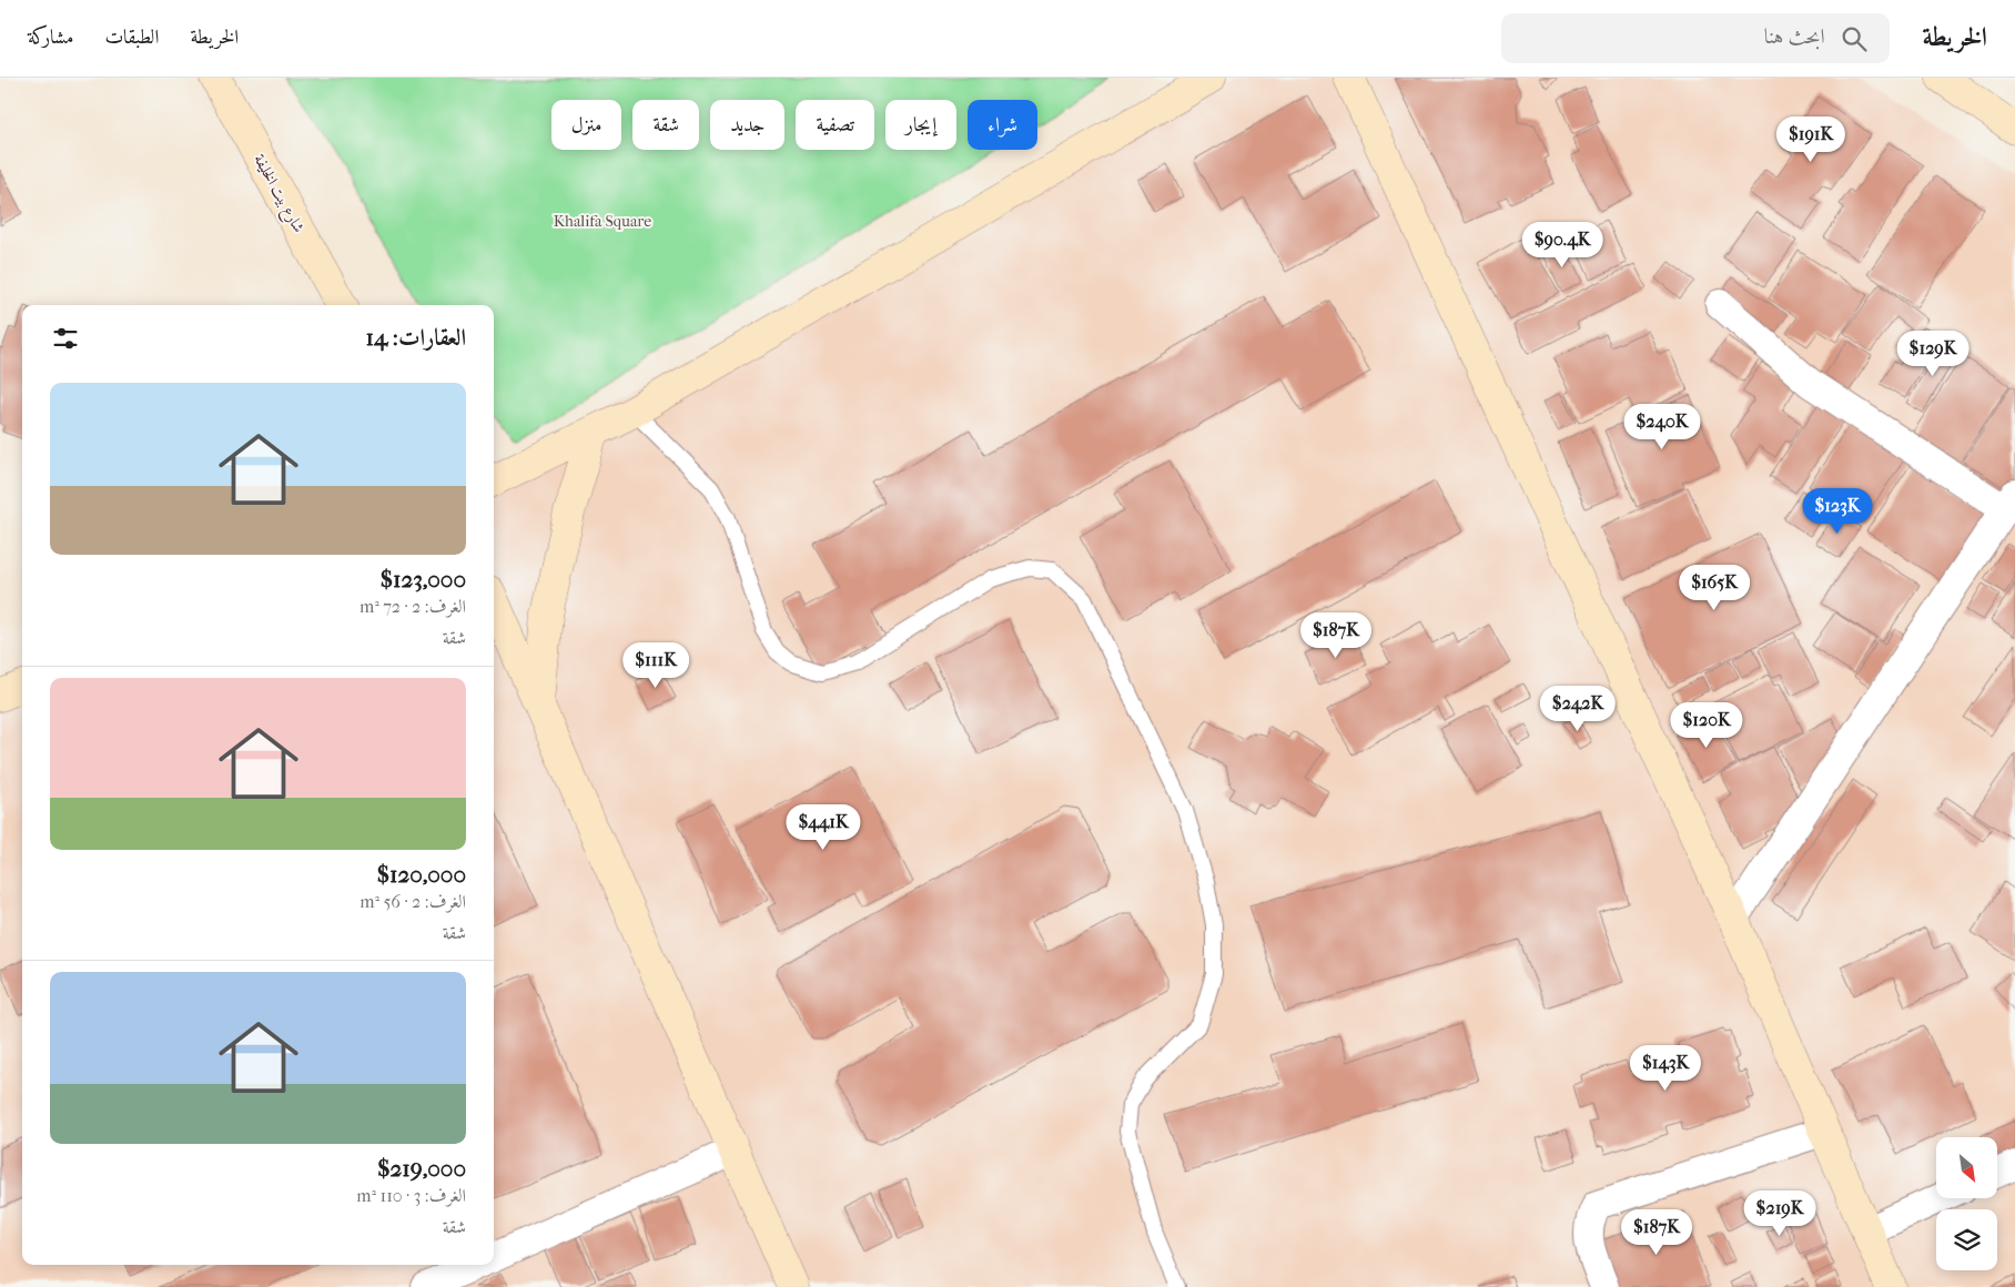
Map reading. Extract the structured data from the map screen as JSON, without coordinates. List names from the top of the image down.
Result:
{
  "streets": {
    "main road": ["شارع بيت الخليفة"]
  },
  "parks": ["Khalifa Square"],
  "north": "bottom right",
  "page": {
    "header": "الخريطة",
    "search": "ابحث هنا",
    "nav": ["الخريطة", "الطبقات", "مشاركة"],
    "chip": [
      "شراء",
      "إيجار",
      "تصفية",
      "جديد",
      "شقة",
      "منزل"
    ],
    "price": [
      "$191K",
      "$90.4K",
      "$129K",
      "$240K",
      "$123K",
      "$165K",
      "$187K",
      "$111K",
      "$242K",
      "$120K",
      "$441K",
      "$143K",
      "$219K",
      "$187K"
    ],
    "heading": "العقارات: 14",
    "list": [
      {
        "name": "$123,000",
        "note": "الغرف: 2 · 72 m² · شقة"
      },
      {
        "name": "$120,000",
        "note": "الغرف: 2 · 56 m² · شقة"
      },
      {
        "name": "$219,000",
        "note": "الغرف: 3 · 110 m² · شقة"
      }
    ]
  }
}
